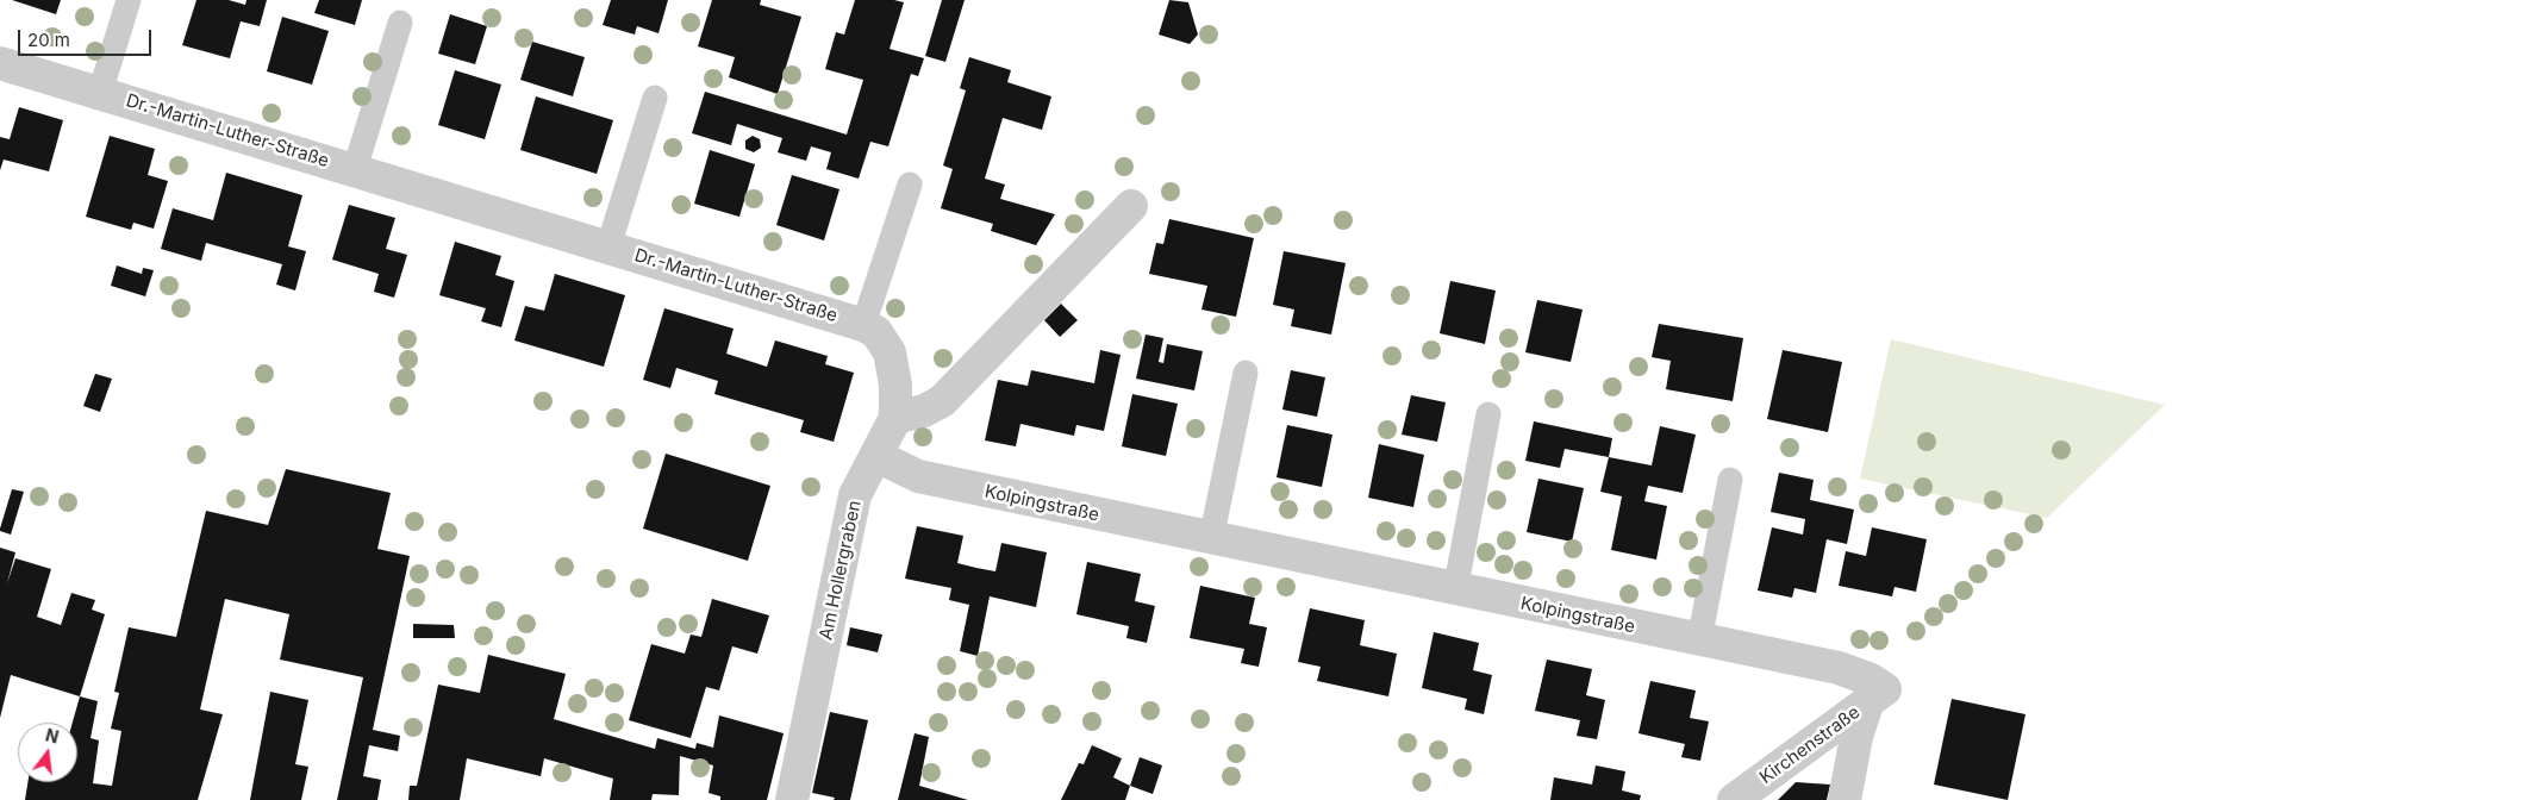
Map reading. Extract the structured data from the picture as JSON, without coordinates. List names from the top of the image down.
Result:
{
  "streets": {
    "street": [
      "Dr.-Martin-Luther-Straße",
      "Kolpingstraße",
      "Am Hollergraben",
      "Kirchenstraße"
    ]
  },
  "crossings": [
    ["Dr.-Martin-Luther-Straße", "Am Hollergraben"],
    ["Kolpingstraße", "Am Hollergraben"],
    ["Kolpingstraße", "Kirchenstraße"]
  ],
  "scale_bar": "20 m",
  "north": "top"
}
